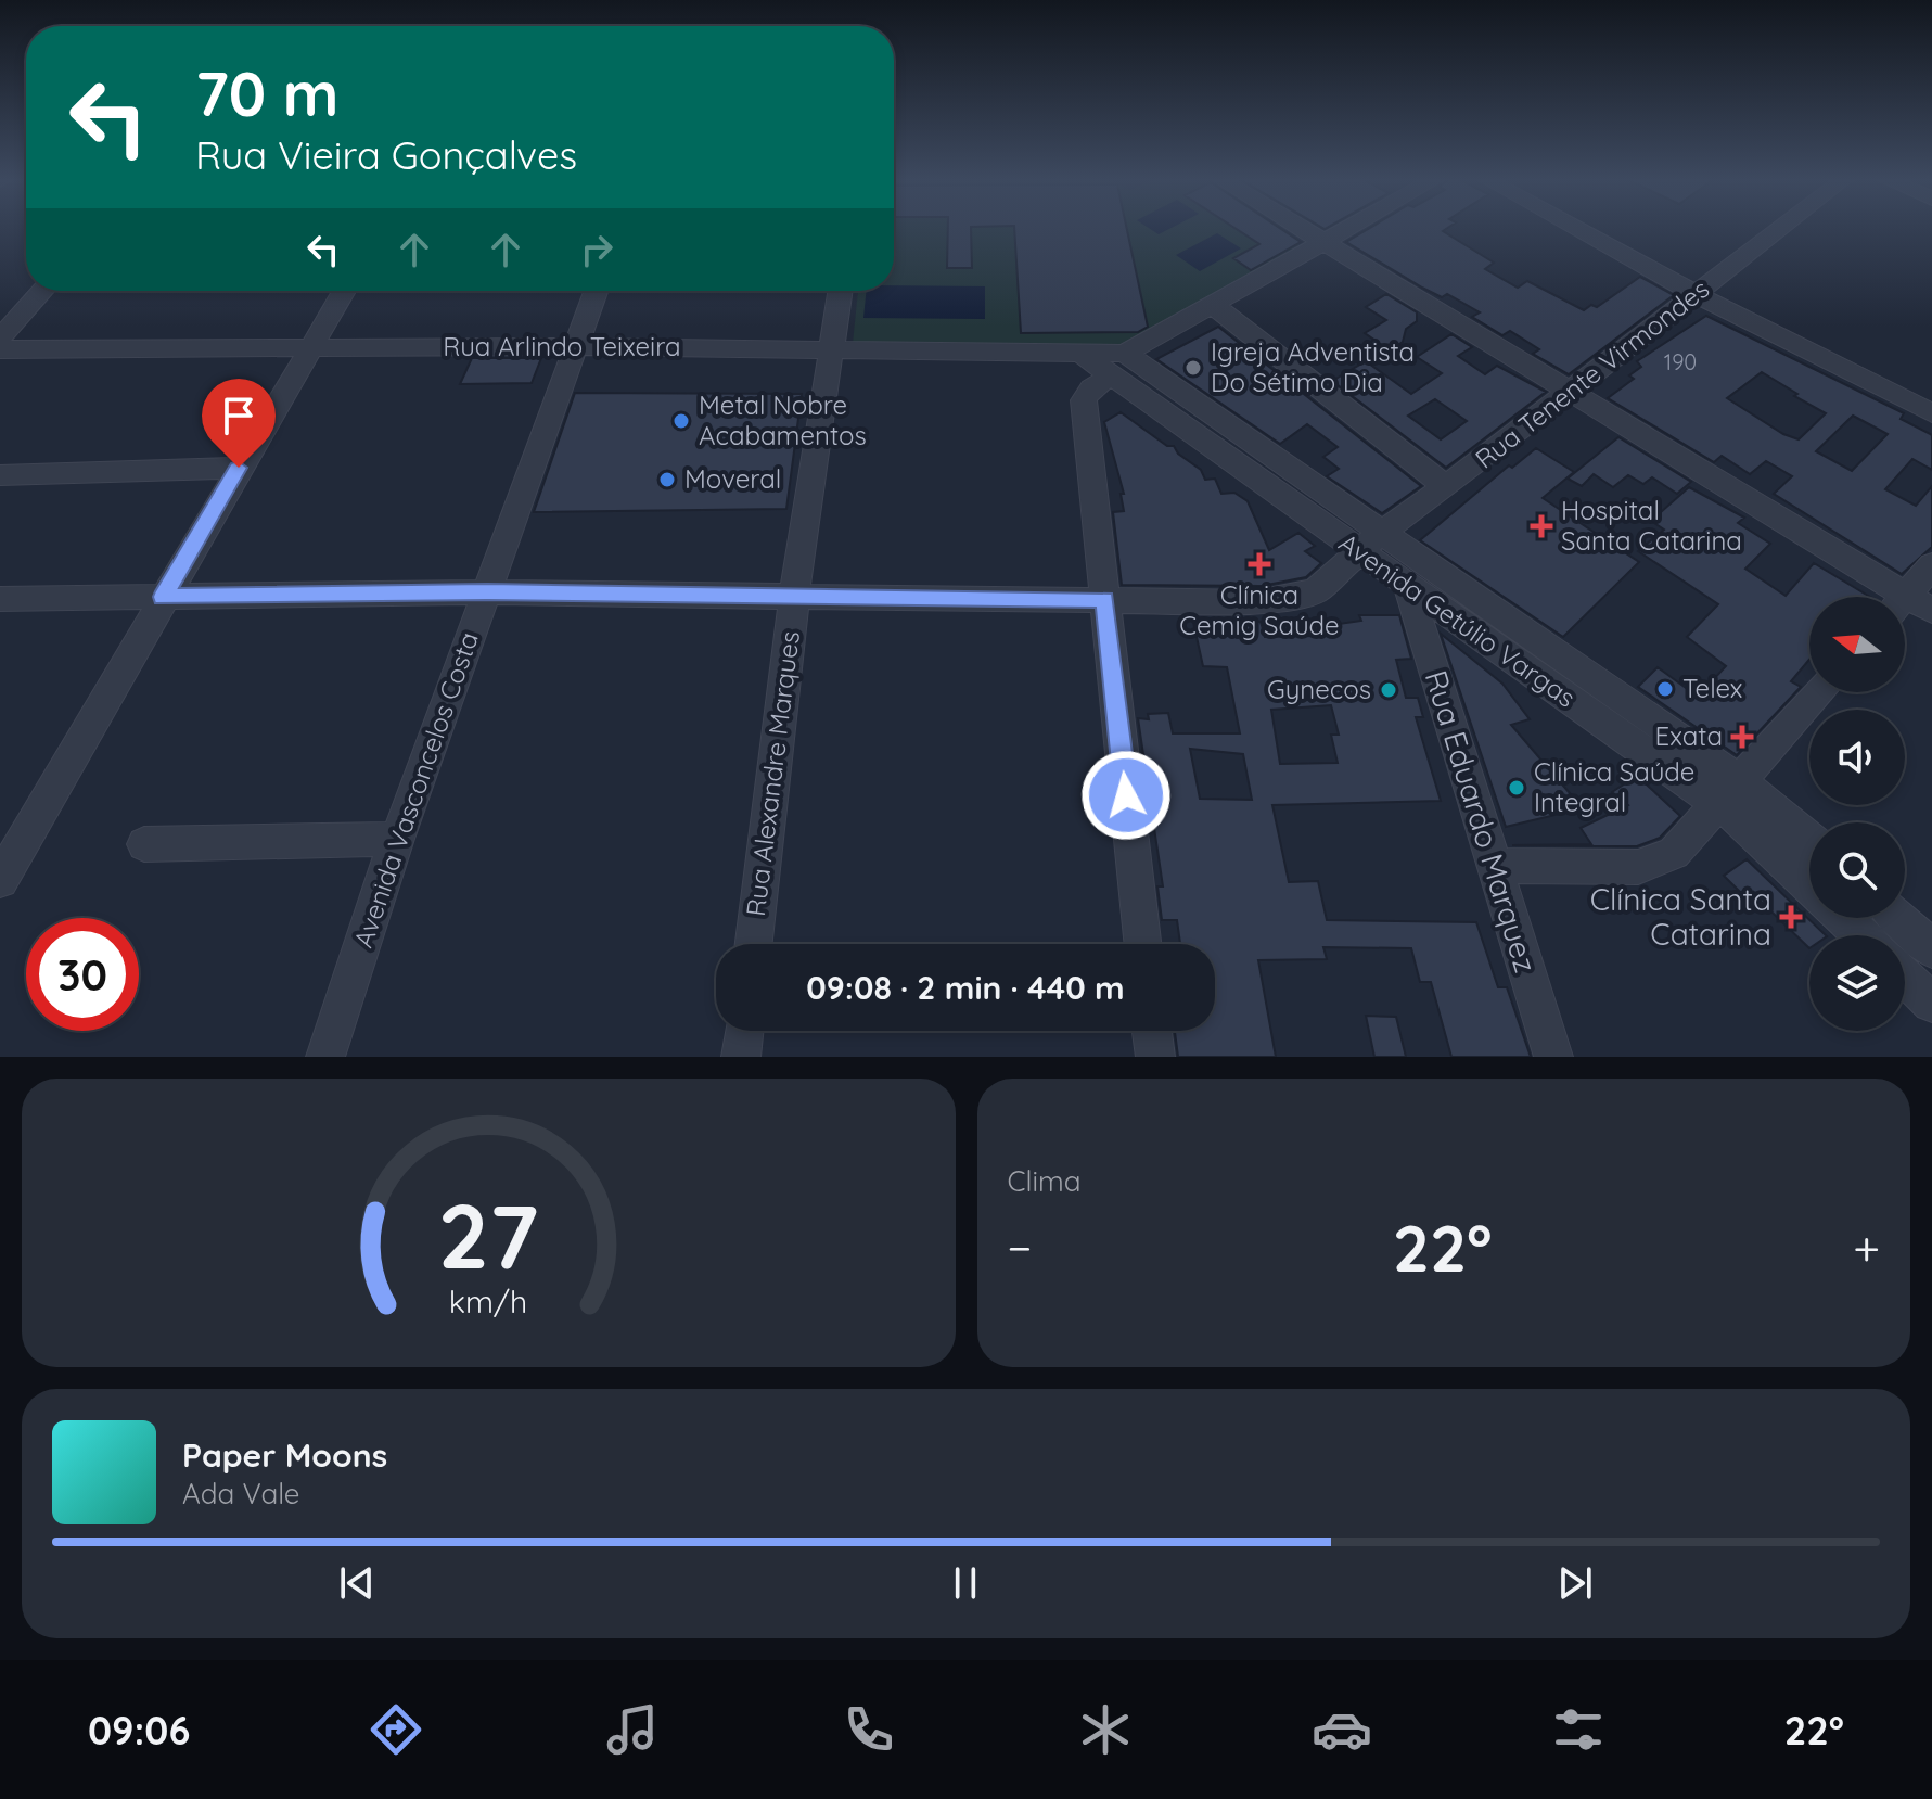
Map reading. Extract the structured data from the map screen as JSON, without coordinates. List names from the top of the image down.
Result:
{
  "streets": {
    "street": [
      "Rua Arlindo Teixeira",
      "Rua Tenente Virmondes",
      "Avenida Getúlio Vargas",
      "Rua Alexandre Marques",
      "Avenida Vasconcelos Costa",
      "Rua Eduardo Marquez"
    ]
  },
  "crossings": [
    ["Rua Arlindo Teixeira", "Avenida Getúlio Vargas"],
    ["Rua Arlindo Teixeira", "Rua Alexandre Marques"],
    ["Rua Arlindo Teixeira", "Avenida Vasconcelos Costa"],
    ["Rua Tenente Virmondes", "Avenida Getúlio Vargas"],
    ["Rua Tenente Virmondes", "Rua Alexandre Marques"],
    ["Rua Tenente Virmondes", "Avenida Vasconcelos Costa"],
    ["Avenida Getúlio Vargas", "Rua Eduardo Marquez"]
  ],
  "places": {
    "other": [
      "Igreja Adventista Do Sétimo Dia",
      "Metal Nobre Acabamentos",
      "Moveral",
      "Telex",
      "Gynecos",
      "Clínica Saúde Integral"
    ],
    "health": [
      "Hospital Santa Catarina",
      "Clínica Cemig Saúde",
      "Exata",
      "Clínica Santa Catarina"
    ]
  },
  "house_numbers": ["190"],
  "north": "left",
  "page": {
    "turn": ["70 m", "Rua Vieira Gonçalves"],
    "limit": "30",
    "trip": "09:08 · 2 min · 440 m",
    "tile": "Clima",
    "heat": ["−", "22°", "+"],
    "song": ["Paper Moons", "Ada Vale"],
    "tabs": ["09:06", "22°"],
    "gauge": ["27", "km/h"]
  }
}
